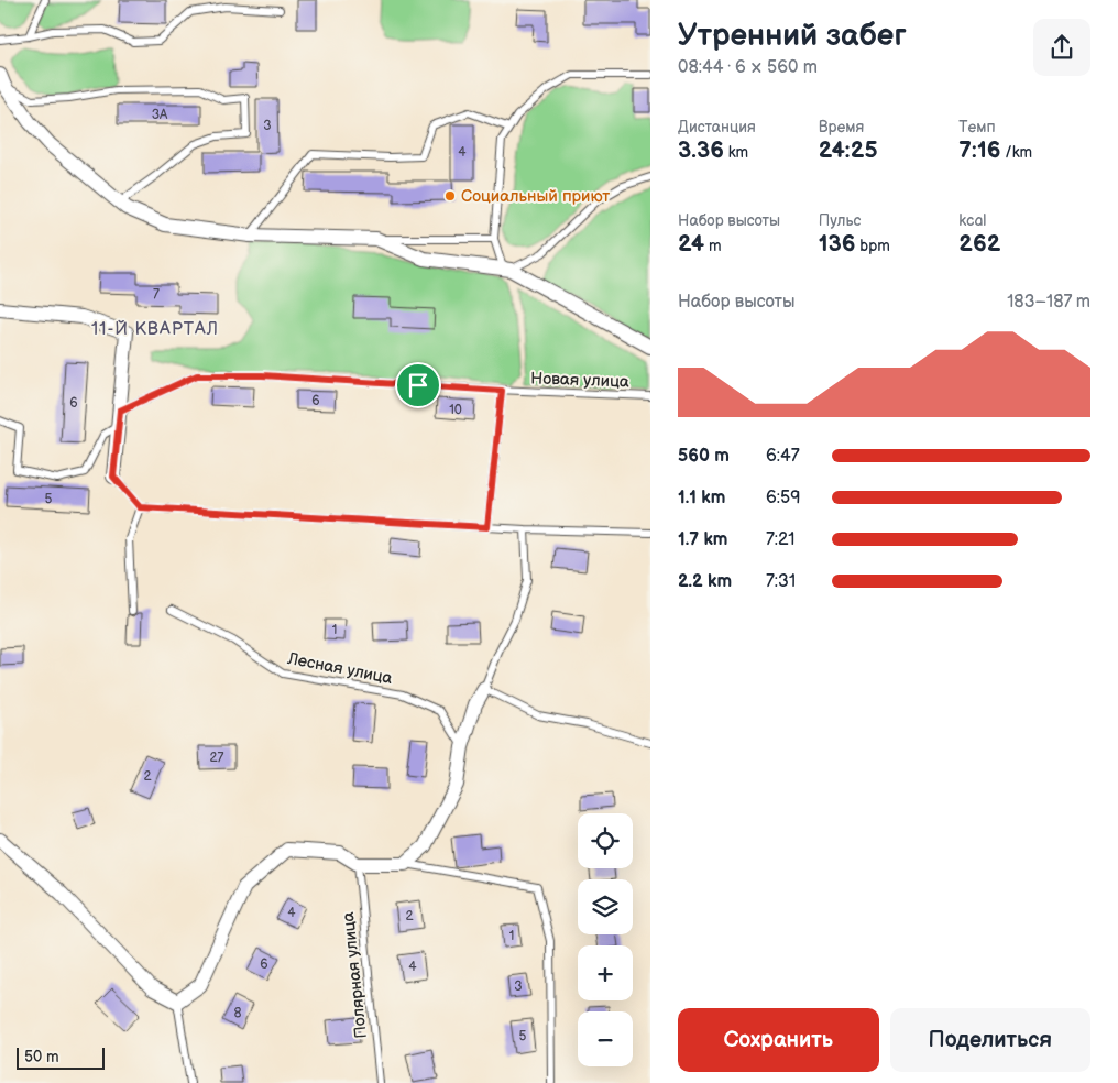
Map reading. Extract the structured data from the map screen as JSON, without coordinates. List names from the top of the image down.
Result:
{
  "streets": {
    "lane": ["Новая улица", "Лесная улица", "Полярная улица"]
  },
  "districts": ["11-Й КВАРТАЛ"],
  "places": ["Социальный приют"],
  "house_numbers": [
    "3А",
    "3",
    "4",
    "7",
    "6",
    "6",
    "10",
    "5",
    "1",
    "27",
    "2",
    "4",
    "2",
    "1",
    "6",
    "4",
    "3",
    "8",
    "5"
  ],
  "scale_bar": "50 m",
  "page": {
    "heading": ["Утренний забег", "08:44 · 6 × 560 m"],
    "stats": [
      ["Дистанция", "3.36 km"],
      ["Время", "24:25"],
      ["Темп", "7:16 /km"],
      ["Набор высоты", "24 m"],
      ["Пульс", "136 bpm"],
      ["kcal", "262"]
    ],
    "chart": ["Набор высоты", "183–187 m"],
    "list": [
      {
        "name": "560 m",
        "note": "6:47"
      },
      {
        "name": "1.1 km",
        "note": "6:59"
      },
      {
        "name": "1.7 km",
        "note": "7:21"
      },
      {
        "name": "2.2 km",
        "note": "7:31"
      }
    ],
    "map_buttons": ["+", "−"],
    "buttons": ["Сохранить", "Поделиться"],
    "scale": "50 m"
  }
}
